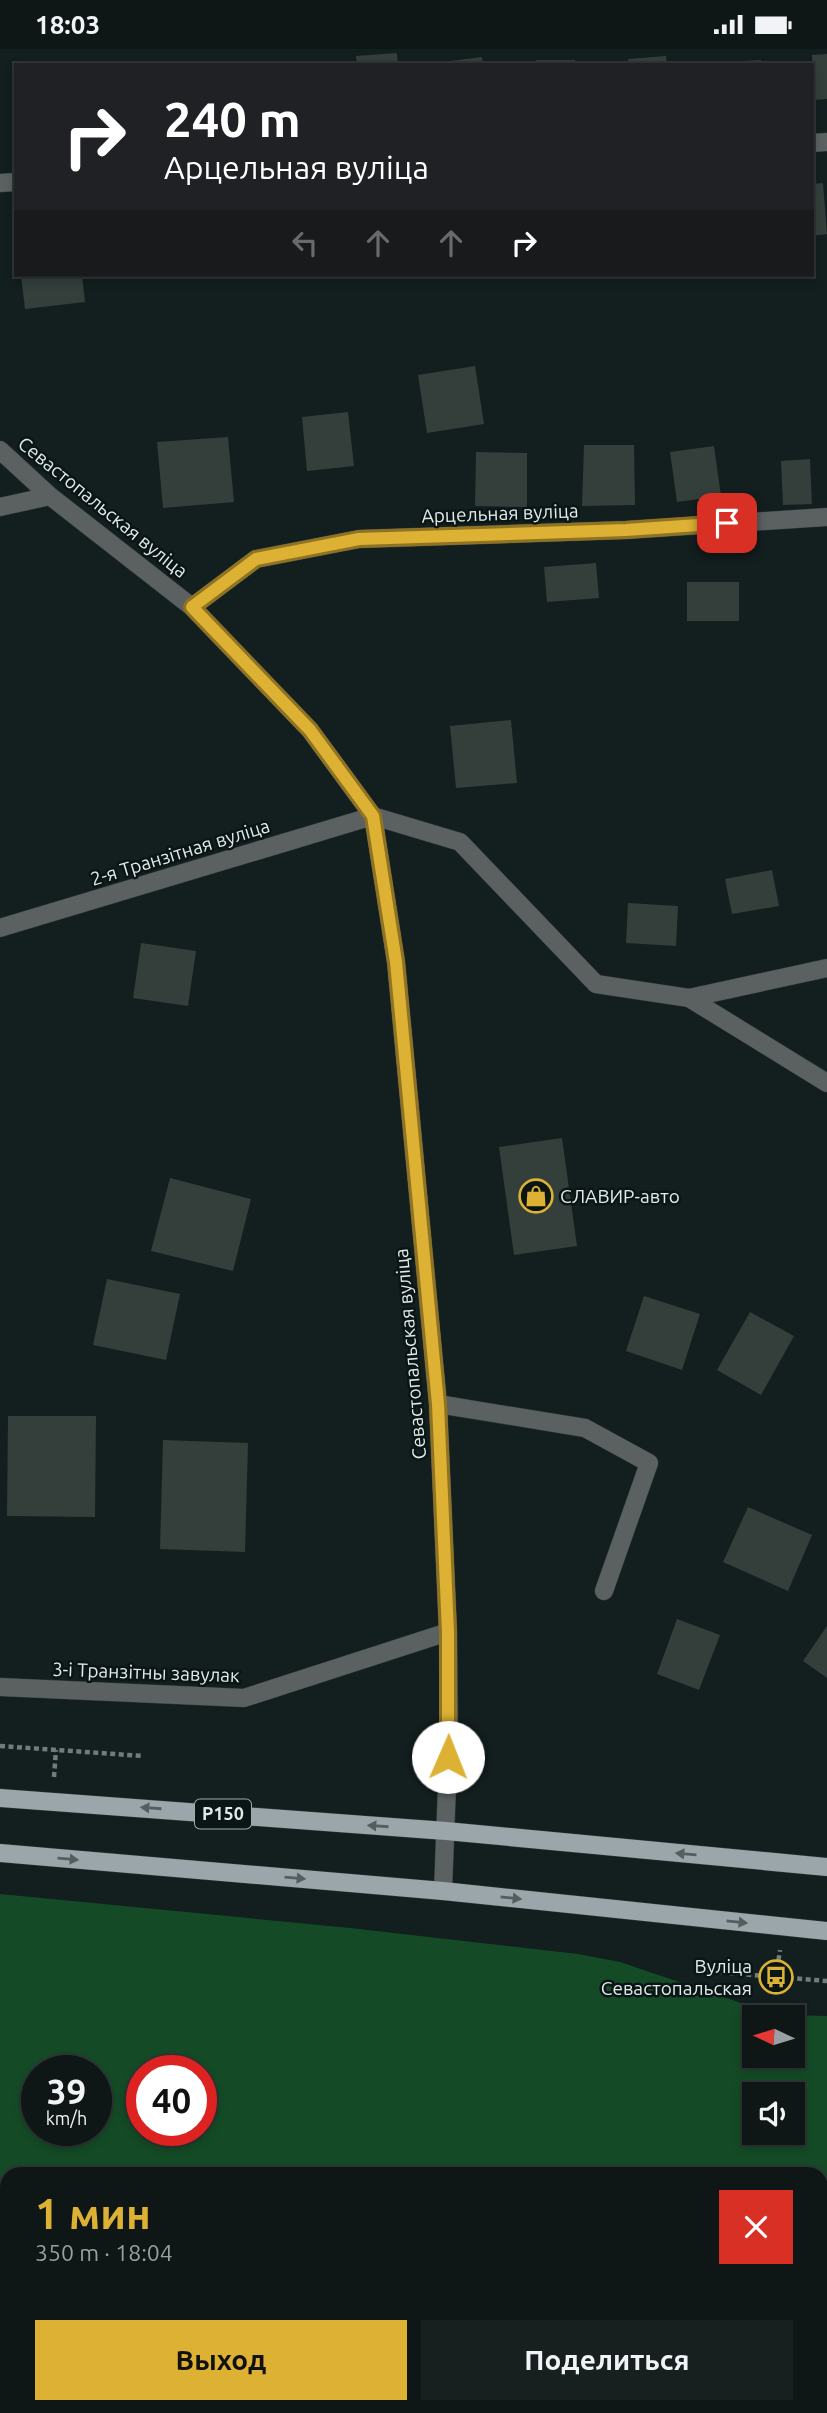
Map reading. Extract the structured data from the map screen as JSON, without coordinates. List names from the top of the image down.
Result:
{
  "streets": {
    "main road": ["Р150"],
    "street": [
      "Севастопальская вуліца",
      "Арцельная вуліца",
      "2-я Транзітная вуліца",
      "3-і Транзітны завулак"
    ]
  },
  "crossings": [
    ["Севастопальская вуліца", "Арцельная вуліца"],
    ["Севастопальская вуліца", "2-я Транзітная вуліца"],
    ["Севастопальская вуліца", "3-і Транзітны завулак"],
    ["Севастопальская вуліца", "Р150"]
  ],
  "places": {
    "shop": ["СЛАВИР-авто"],
    "bus stop": ["Вуліца Севастопальская"]
  },
  "north": "left",
  "page": {
    "status": "18:03",
    "turn": ["240 m", "Арцельная вуліца"],
    "speed": "39 km/h",
    "limit": "40",
    "heading": ["1 мин", "350 m · 18:04"],
    "buttons": ["Выход", "Поделиться"]
  }
}
